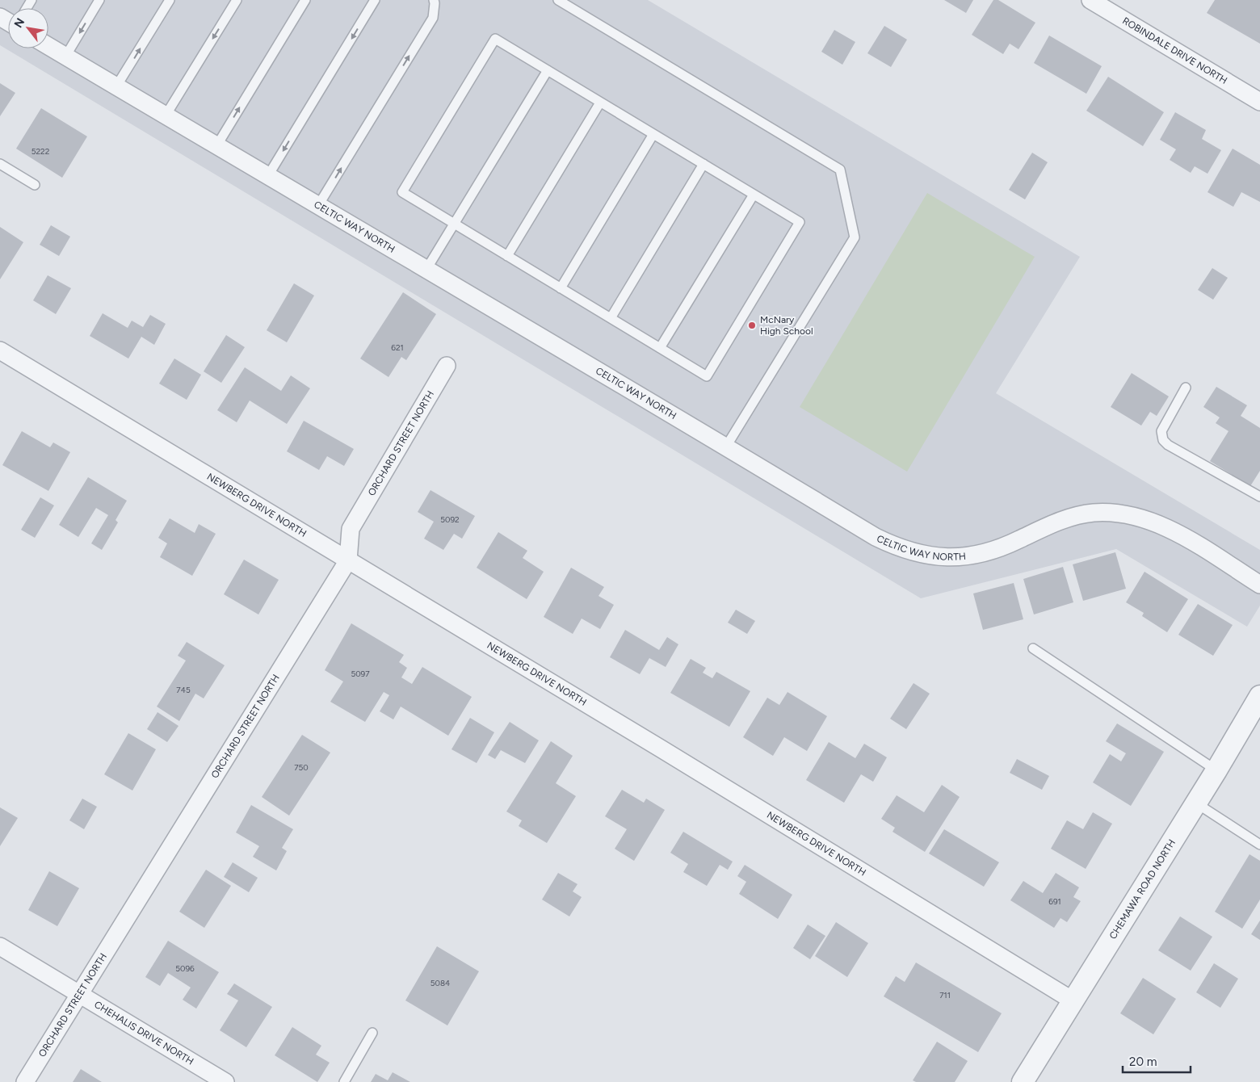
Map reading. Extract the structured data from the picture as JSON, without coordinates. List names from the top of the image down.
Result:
{
  "streets": {
    "street": [
      "ROBINDALE DRIVE NORTH",
      "CELTIC WAY NORTH",
      "ORCHARD STREET NORTH",
      "NEWBERG DRIVE NORTH",
      "CHEMAWA ROAD NORTH",
      "CHEHALIS DRIVE NORTH"
    ]
  },
  "crossings": [
    ["ORCHARD STREET NORTH", "NEWBERG DRIVE NORTH"],
    ["ORCHARD STREET NORTH", "CHEHALIS DRIVE NORTH"],
    ["NEWBERG DRIVE NORTH", "CHEMAWA ROAD NORTH"]
  ],
  "places": ["McNary High School"],
  "house_numbers": [
    "5222",
    "621",
    "5092",
    "5097",
    "745",
    "750",
    "691",
    "5096",
    "5084",
    "711"
  ],
  "scale_bar": "20 m",
  "north": "top left"
}
